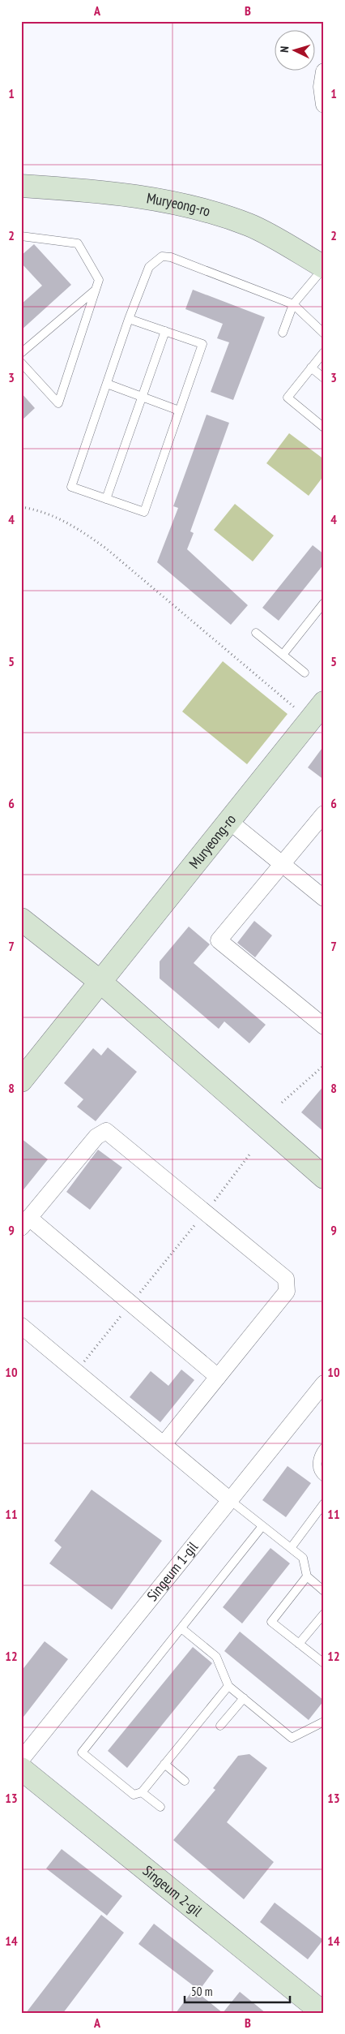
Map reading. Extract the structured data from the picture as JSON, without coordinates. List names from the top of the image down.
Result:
{
  "streets": {
    "street": ["Muryeong-ro", "Singeum 1-gil", "Singeum 2-gil"]
  },
  "scale_bar": "50 m",
  "north": "left",
  "grid": {
    "columns": ["A", "B"],
    "rows": [
      "1",
      "2",
      "3",
      "4",
      "5",
      "6",
      "7",
      "8",
      "9",
      "10",
      "11",
      "12",
      "13",
      "14"
    ]
  }
}
